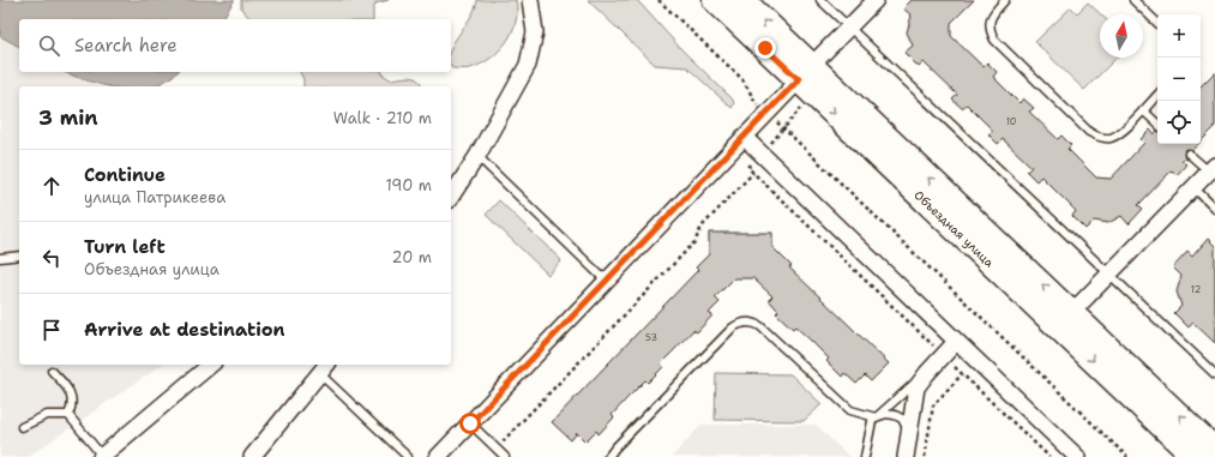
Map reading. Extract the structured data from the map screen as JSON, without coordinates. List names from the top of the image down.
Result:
{
  "streets": {
    "main road": ["Объездная улица"]
  },
  "house_numbers": ["10", "12", "53"],
  "north": "top",
  "page": {
    "map_buttons": ["+", "−"],
    "search": "Search here",
    "heading": ["3 min", "Walk · 210 m"],
    "list": [
      ["Continue", "улица Патрикеева", "190 m"],
      ["Turn left", "Объездная улица", "20 m"],
      "Arrive at destination"
    ]
  }
}
